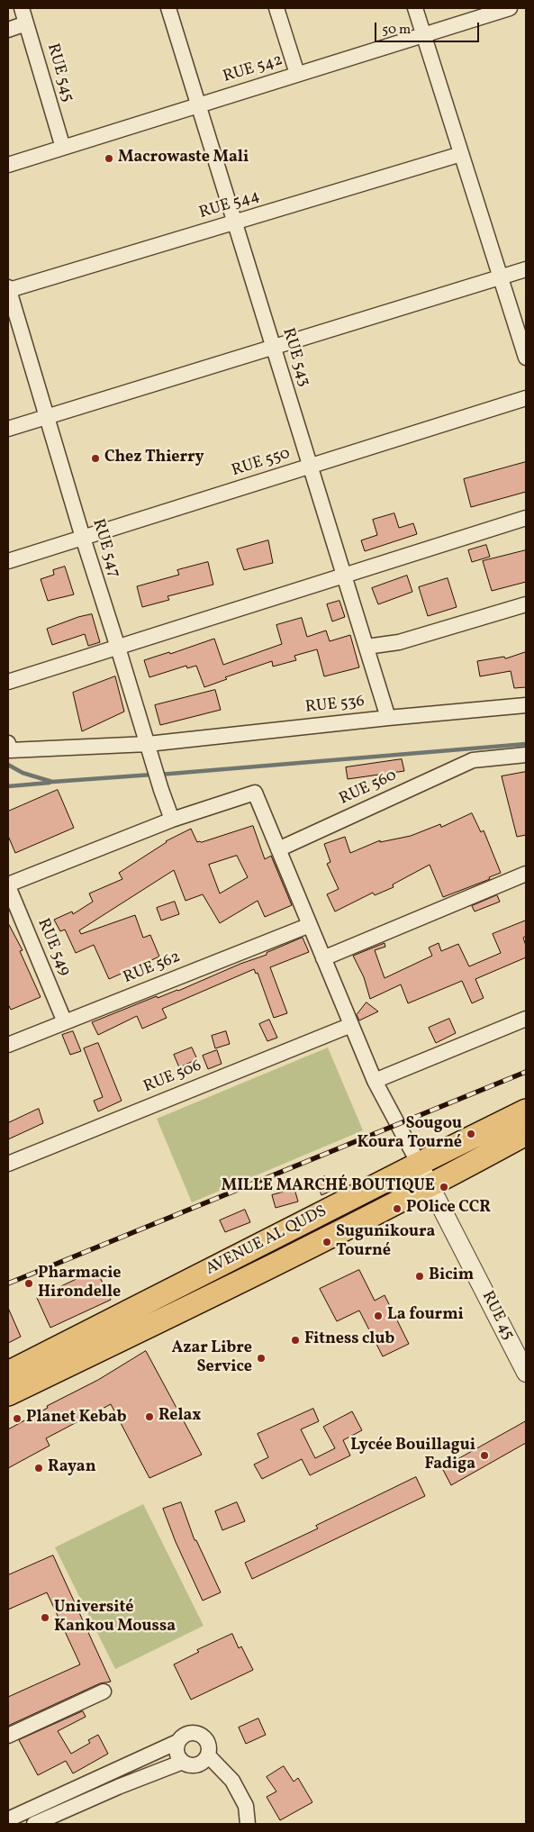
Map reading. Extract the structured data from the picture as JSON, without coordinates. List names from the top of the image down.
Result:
{
  "streets": {
    "main road": ["AVENUE AL QUDS"],
    "street": [
      "RUE 542",
      "RUE 545",
      "RUE 544",
      "RUE 543",
      "RUE 550",
      "RUE 547",
      "RUE 536",
      "RUE 560",
      "RUE 549",
      "RUE 562",
      "RUE 506",
      "RUE 45"
    ]
  },
  "crossings": [
    ["RUE 542", "RUE 545"],
    ["RUE 542", "RUE 543"],
    ["RUE 544", "RUE 543"],
    ["RUE 544", "RUE 547"],
    ["RUE 543", "RUE 550"],
    ["RUE 543", "RUE 536"],
    ["RUE 550", "RUE 547"],
    ["RUE 547", "RUE 536"],
    ["RUE 549", "RUE 562"],
    ["AVENUE AL QUDS", "RUE 45"]
  ],
  "places": [
    "Macrowaste Mali",
    "Chez Thierry",
    "Sougou Koura Tourné",
    "MILLE MARCHÉ BOUTIQUE",
    "POlice CCR",
    "Sugunikoura Tourné",
    "Bicim",
    "Pharmacie Hirondelle",
    "La fourmi",
    "Fitness club",
    "Azar Libre Service",
    "Relax",
    "Planet Kebab",
    "Lycée Bouillagui Fadiga",
    "Rayan",
    "Université Kankou Moussa"
  ],
  "scale_bar": "50 m"
}
